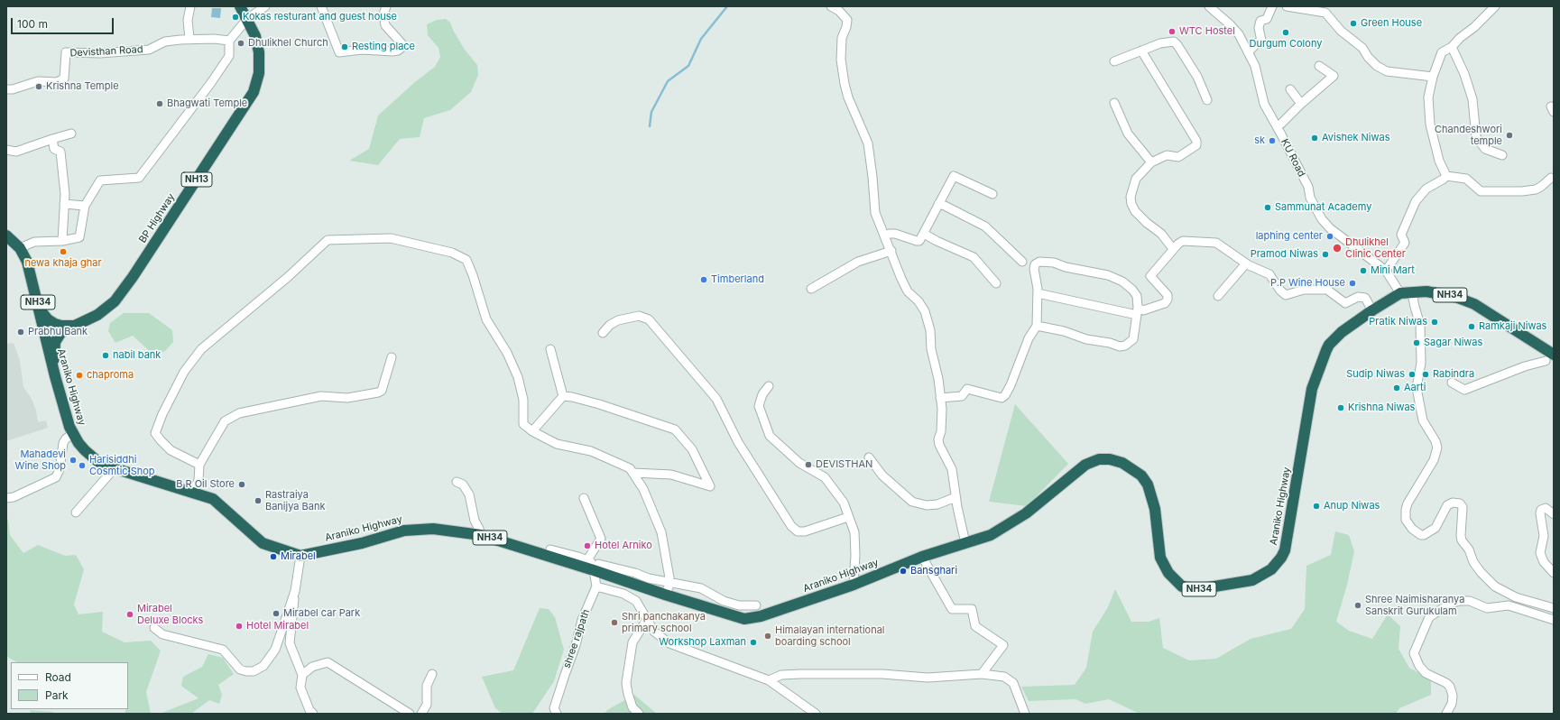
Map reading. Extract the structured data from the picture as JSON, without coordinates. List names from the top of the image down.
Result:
{
  "streets": {
    "highway": [
      "NH13",
      "BP Highway",
      "NH34",
      "Araniko Highway"
    ],
    "street": ["Devisthan Road", "KU Road", "shree rajpath"]
  },
  "crossings": [
    ["KU Road", "Araniko Highway"],
    ["BP Highway", "Araniko Highway"]
  ],
  "places": [
    "Kokas resturant and guest house",
    "Green House",
    "WTC Hostel",
    "Durgum Colony",
    "Dhulikhel Church",
    "Resting place",
    "Krishna Temple",
    "Bhagwati Temple",
    "Chandeshwori temple",
    "Avishek Niwas",
    "sk",
    "Sammunat Academy",
    "laphing center",
    "Dhulikhel Clinic Center",
    "newa khaja ghar",
    "Pramod Niwas",
    "Mini Mart",
    "Timberland",
    "P.P Wine House",
    "Pratik Niwas",
    "Ramkaji Niwas",
    "Prabhu Bank",
    "Sagar Niwas",
    "nabil bank",
    "Sudip Niwas",
    "Rabindra",
    "chaproma",
    "Aarti",
    "Krishna Niwas",
    "Mahadevi Wine Shop",
    "DEVISTHAN",
    "Harisiddhi Cosmtic Shop",
    "B R Oil Store",
    "Rastraiya Banijya Bank",
    "Anup Niwas",
    "Hotel Arniko",
    "Mirabel",
    "Bansghari",
    "Shree Naimisharanya Sanskrit Gurukulam",
    "Mirabel car Park",
    "Mirabel Deluxe Blocks",
    "Shri panchakanya primary school",
    "Hotel Mirabel",
    "Himalayan international boarding school",
    "Workshop Laxman"
  ],
  "legend": ["Road", "Park"],
  "scale_bar": "100 m"
}
